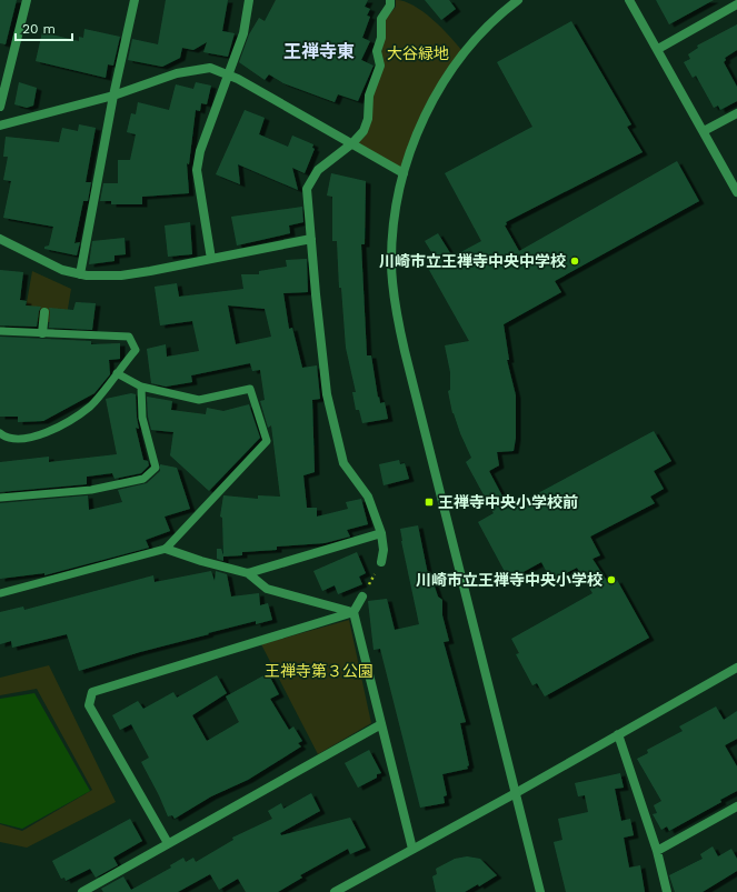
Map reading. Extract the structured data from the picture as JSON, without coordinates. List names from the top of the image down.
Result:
{
  "districts": ["王禅寺東"],
  "parks": ["大谷緑地", "王禅寺第３公園"],
  "places": {
    "other": ["川崎市立王禅寺中央中学校", "川崎市立王禅寺中央小学校"],
    "transit": ["王禅寺中央小学校前"]
  },
  "scale_bar": "20 m"
}
